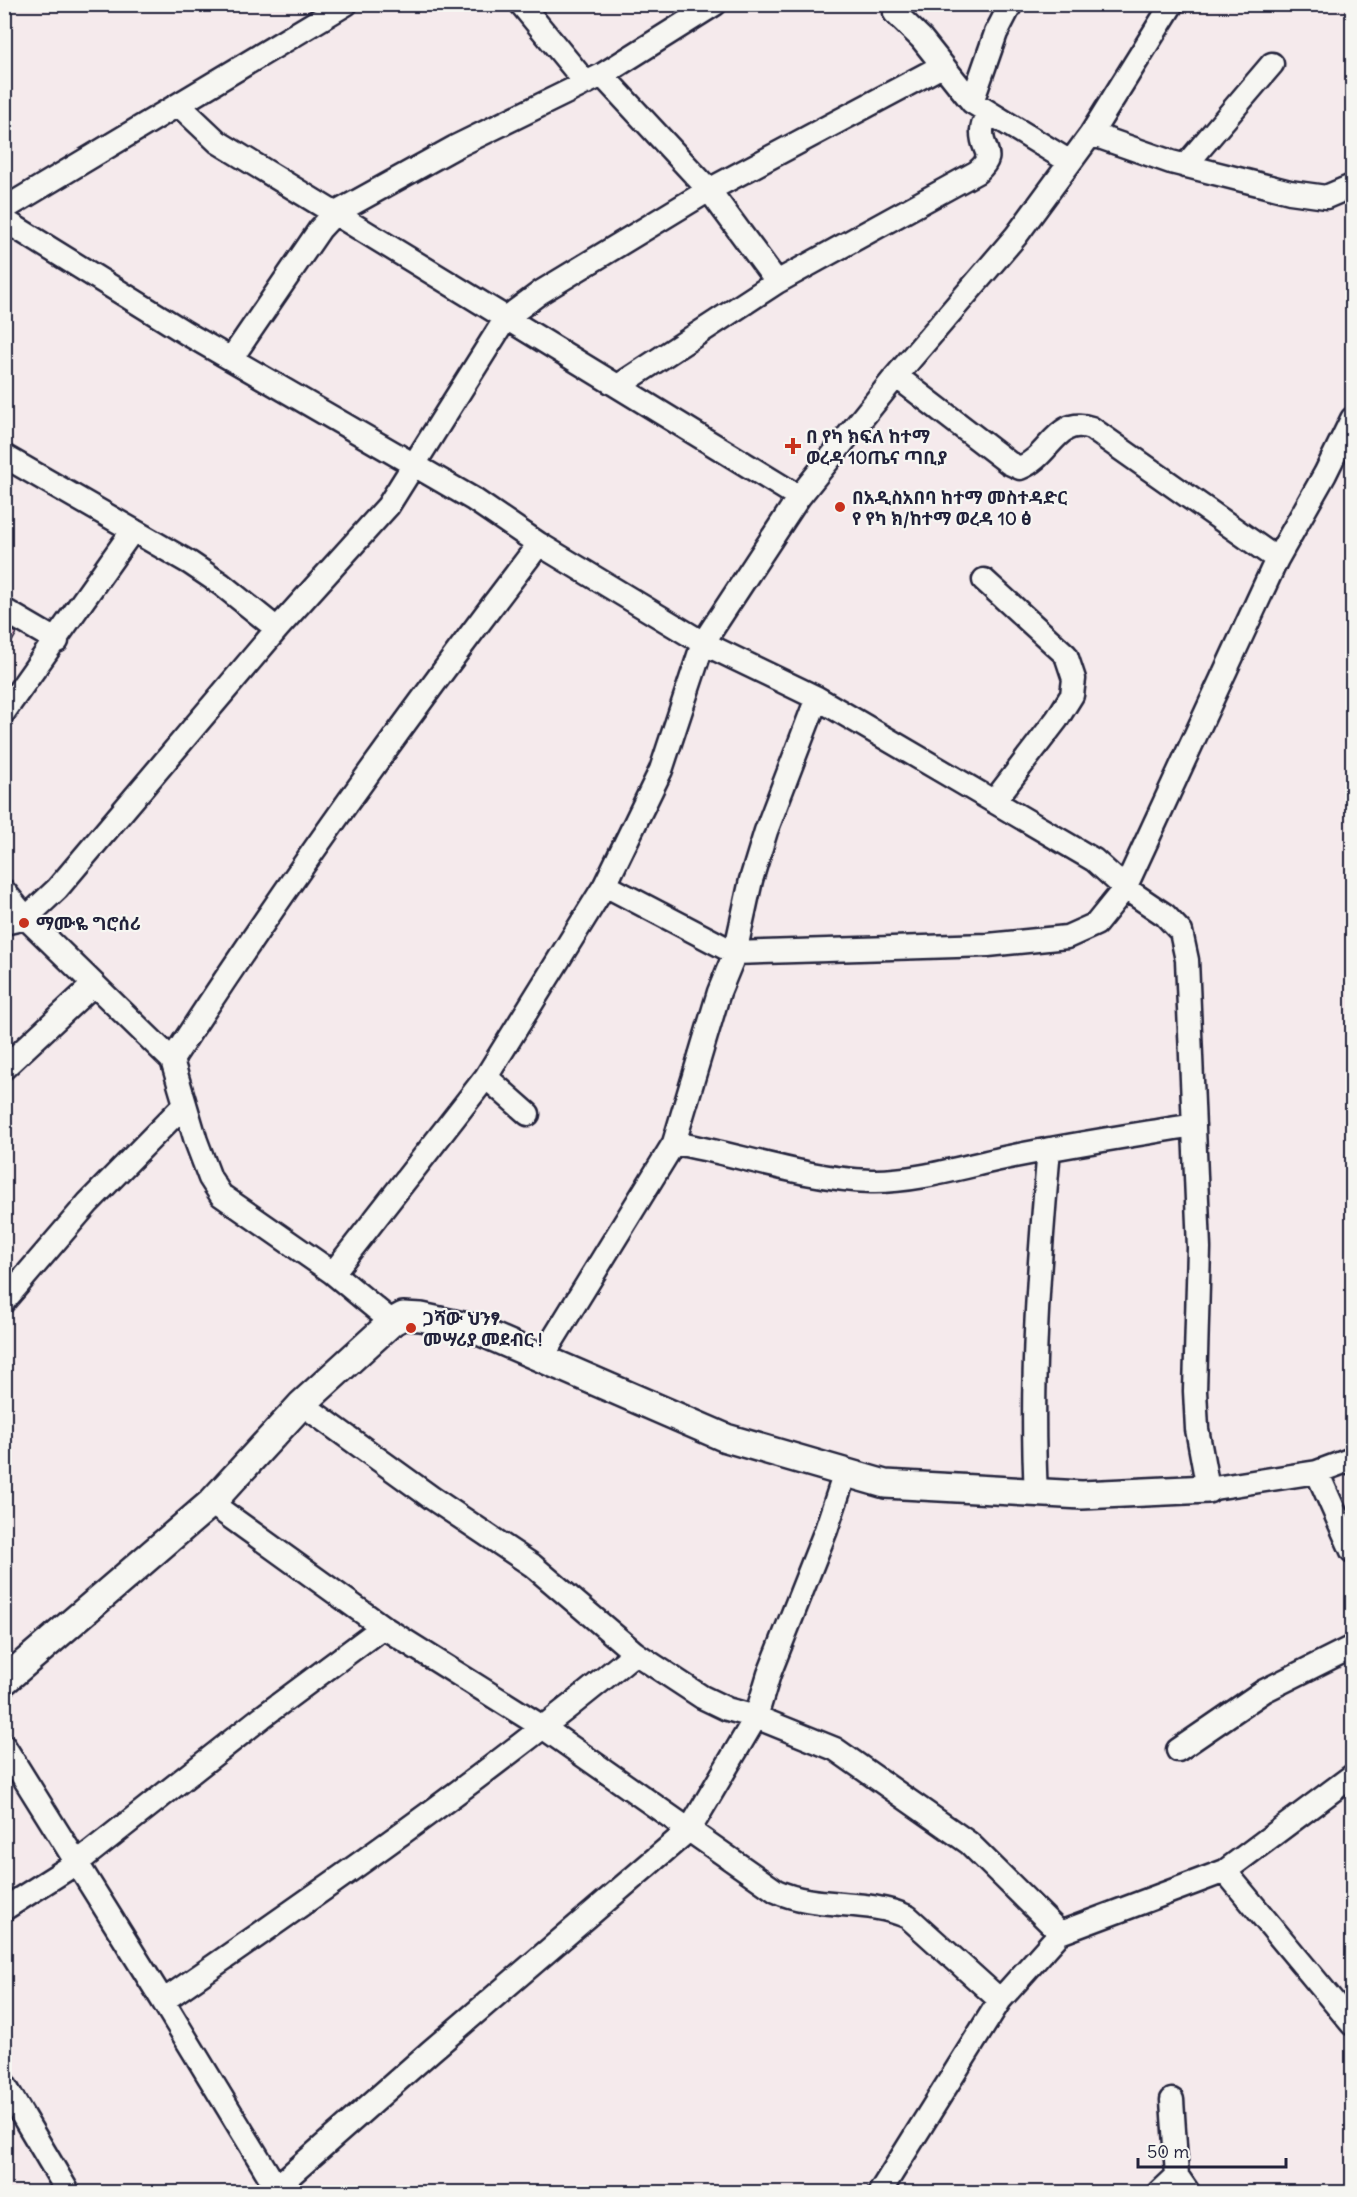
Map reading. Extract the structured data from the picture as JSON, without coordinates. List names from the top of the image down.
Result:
{
  "places": {
    "health": ["በ የካ ክፍለ ከተማ ወረዳ 10ጤና ጣቢያ"],
    "other": ["በአዲስአበባ ከተማ መስተዳድር የ የካ ክ/ከተማ ወረዳ 10 ፅ", "ማሙዬ ግሮሰሪ", "ጋሻው ህንፃ መሣሪያ መደብር !"]
  },
  "scale_bar": "50 m"
}
